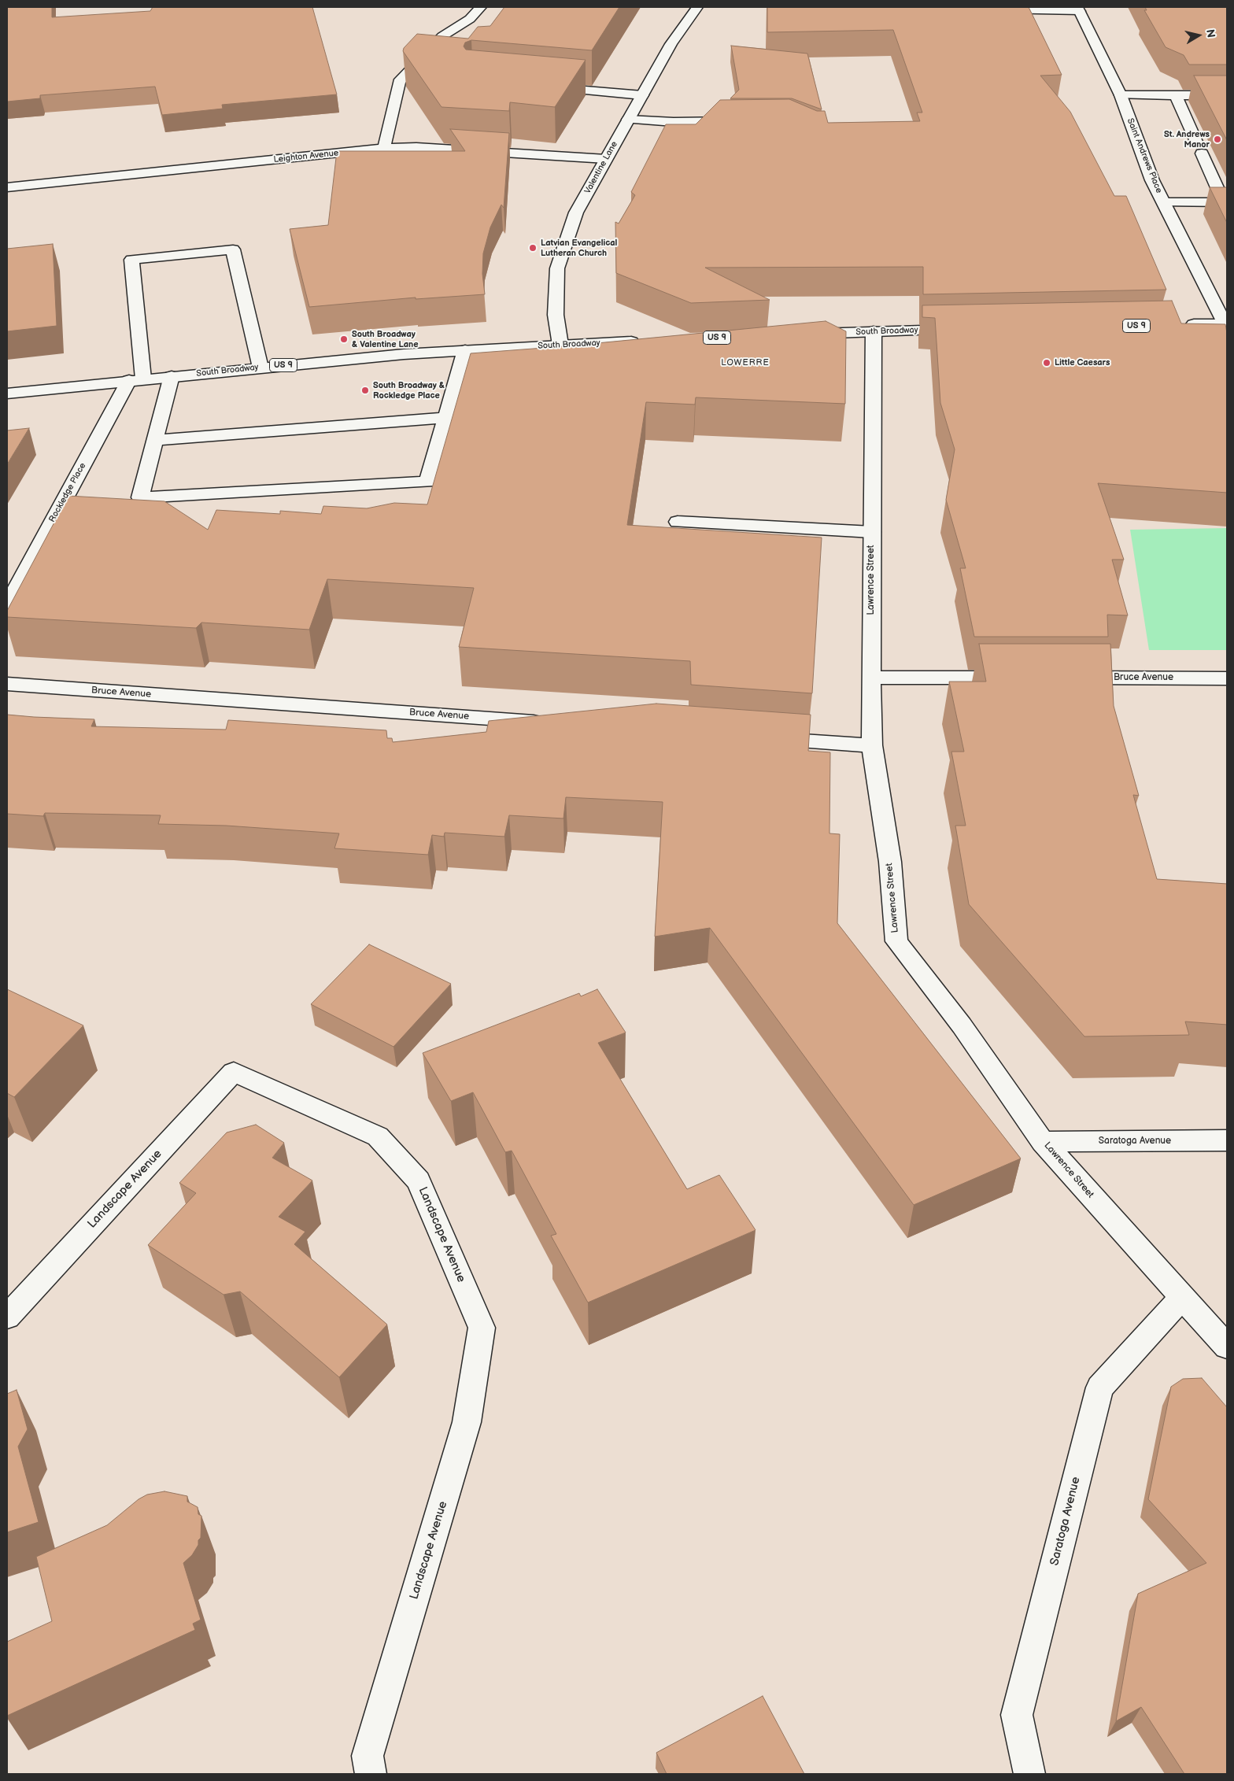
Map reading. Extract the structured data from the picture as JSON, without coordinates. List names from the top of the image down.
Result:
{
  "streets": {
    "street": [
      "Saint Andrews Place",
      "Leighton Avenue",
      "Valentine Lane",
      "US 9",
      "South Broadway",
      "Rockledge Place",
      "Lawrence Street",
      "Bruce Avenue",
      "Saratoga Avenue",
      "Landscape Avenue"
    ]
  },
  "crossings": [
    ["Leighton Avenue", "Valentine Lane"],
    ["Valentine Lane", "South Broadway"],
    ["South Broadway", "Rockledge Place"],
    ["South Broadway", "Lawrence Street"],
    ["Lawrence Street", "Saratoga Avenue"]
  ],
  "districts": ["LOWERRE"],
  "places": [
    "St. Andrews Manor",
    "Latvian Evangelical Lutheran Church",
    "South Broadway & Valentine Lane",
    "Little Caesars",
    "South Broadway & Rockledge Place"
  ],
  "north": "right"
}
